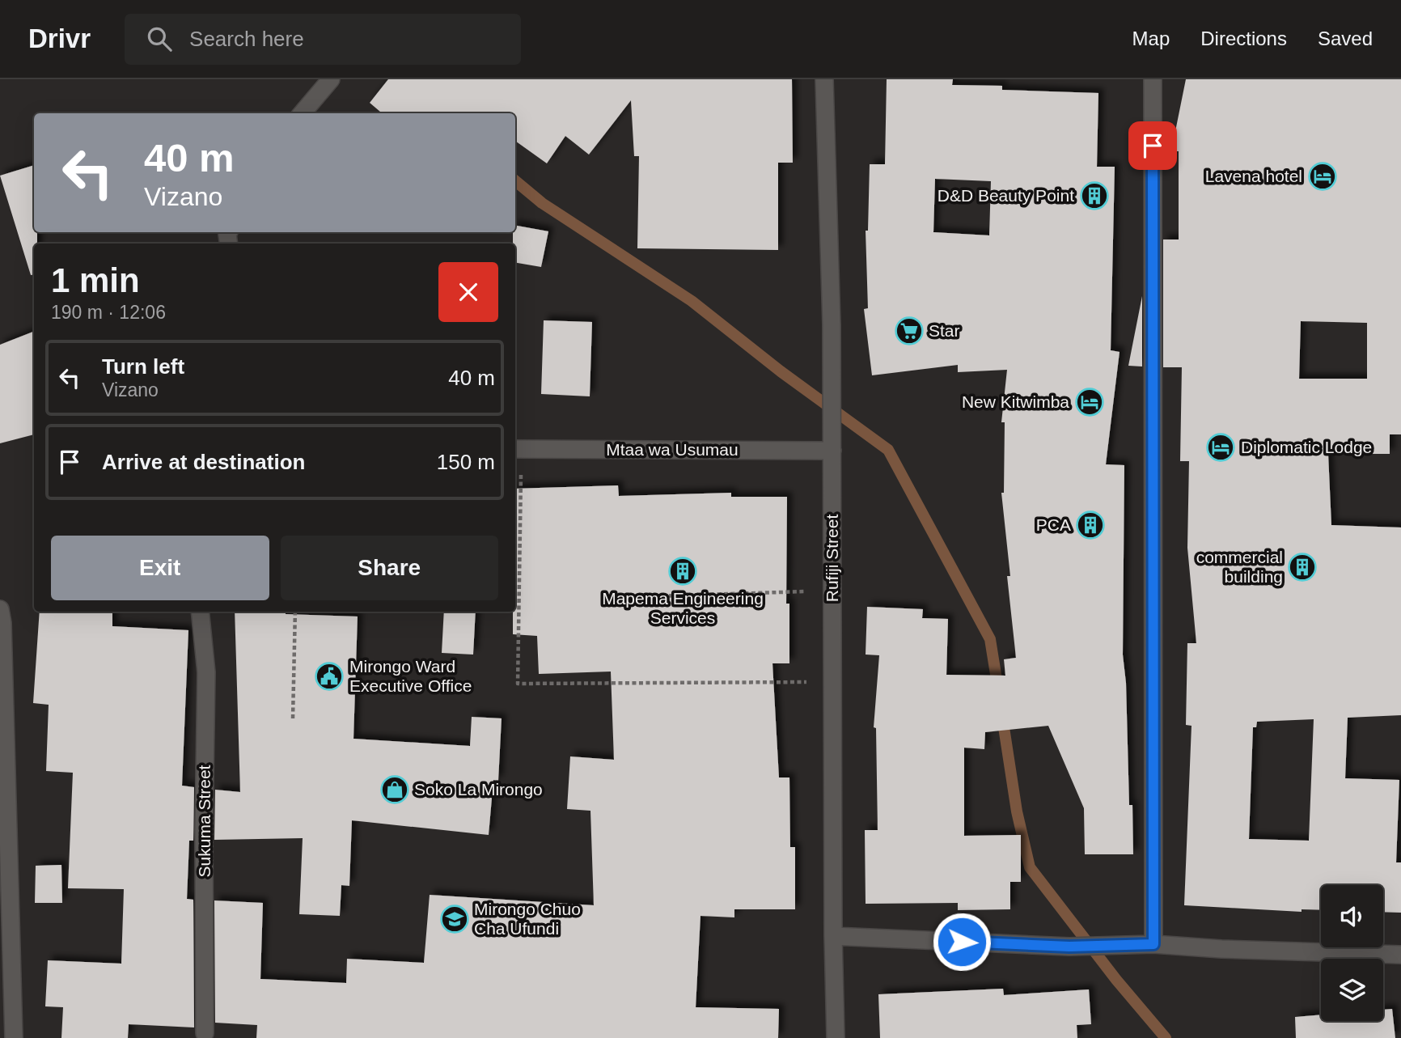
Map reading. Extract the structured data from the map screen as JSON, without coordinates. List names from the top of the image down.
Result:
{
  "streets": {
    "street": ["Mtaa wa Usumau", "Rufiji Street", "Sukuma Street"]
  },
  "crossings": [
    ["Mtaa wa Usumau", "Rufiji Street"]
  ],
  "places": {
    "hotel": ["Lavena hotel", "New Kitwimba", "Diplomatic Lodge"],
    "building": [
      "D&D Beauty Point",
      "PCA",
      "commercial building",
      "Mapema Engineering Services"
    ],
    "supermarket": ["Star"],
    "public building": ["Mirongo Ward Executive Office"],
    "shop": ["Soko La Mirongo"],
    "school or university": ["Mirongo Chuo Cha Ufundi"]
  },
  "page": {
    "header": "Drivr",
    "search": "Search here",
    "nav": ["Map", "Directions", "Saved"],
    "turn": ["40 m", "Vizano"],
    "heading": ["1 min", "190 m · 12:06"],
    "list": [
      {
        "name": "Turn left",
        "note": "Vizano",
        "value": "40 m"
      },
      {
        "name": "Arrive at destination",
        "value": "150 m"
      }
    ],
    "buttons": ["Exit", "Share"]
  }
}
